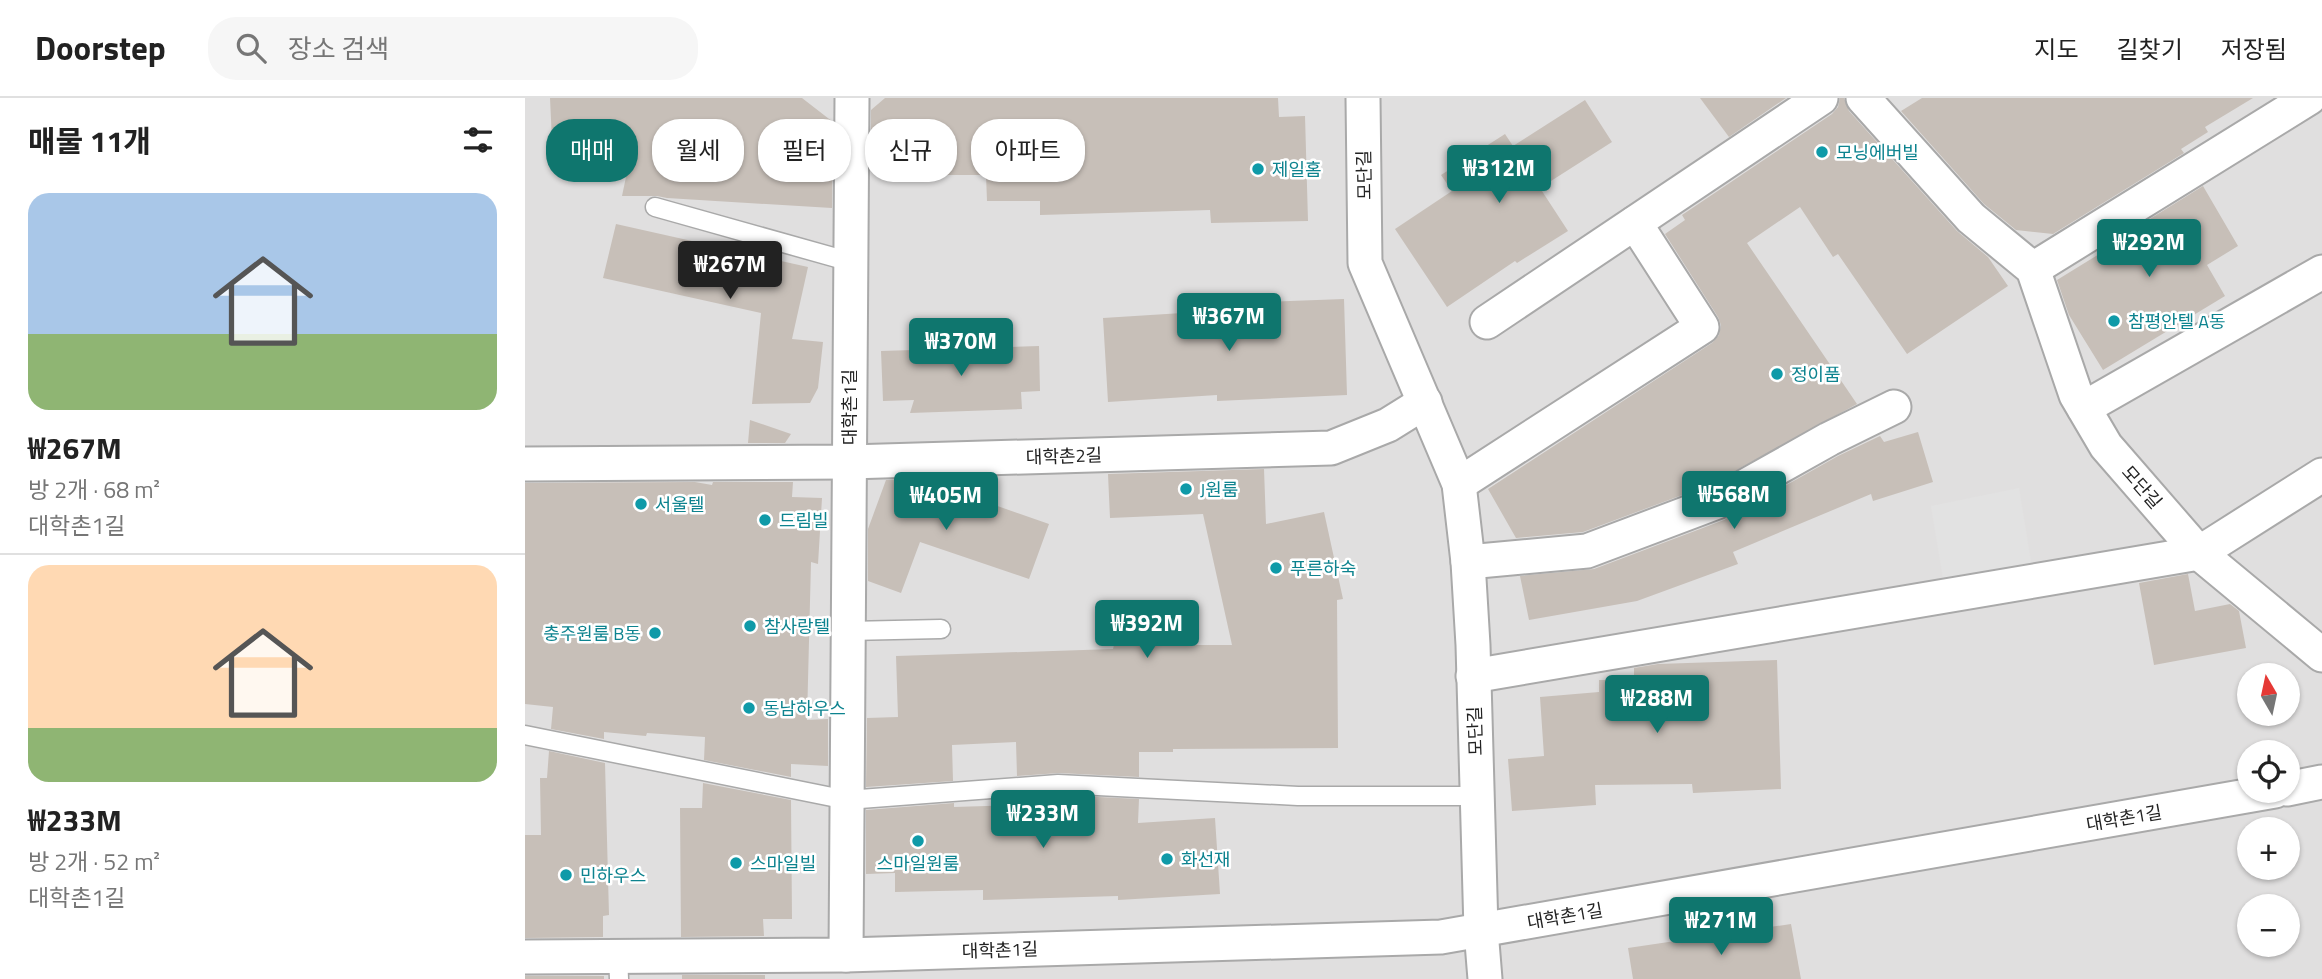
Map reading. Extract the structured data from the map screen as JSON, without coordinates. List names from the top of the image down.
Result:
{
  "streets": {
    "street": ["모단길", "대학촌1길", "대학촌2길"]
  },
  "crossings": [
    ["모단길", "대학촌1길"],
    ["모단길", "대학촌2길"],
    ["대학촌1길", "대학촌2길"]
  ],
  "places": [
    "모닝에버빌",
    "제일홈",
    "참평안텔 A동",
    "정이품",
    "J원룸",
    "서울텔",
    "드림빌",
    "푸른하숙",
    "참사랑텔",
    "충주원룸 B동",
    "동남하우스",
    "스마일원룸",
    "화선재",
    "스마일빌",
    "민하우스"
  ],
  "north": "top",
  "page": {
    "header": "Doorstep",
    "search": "장소 검색",
    "nav": ["지도", "길찾기", "저장됨"],
    "heading": "매물 11개",
    "chip": [
      "매매",
      "월세",
      "필터",
      "신규",
      "아파트"
    ],
    "price": [
      "₩312M",
      "₩292M",
      "₩267M",
      "₩367M",
      "₩370M",
      "₩568M",
      "₩405M",
      "₩392M",
      "₩288M",
      "₩233M",
      "₩271M"
    ],
    "list": [
      {
        "name": "₩267M",
        "note": "방 2개 · 68 m² · 대학촌1길"
      },
      {
        "name": "₩233M",
        "note": "방 2개 · 52 m² · 대학촌1길"
      }
    ],
    "map_buttons": ["+", "−"]
  }
}
